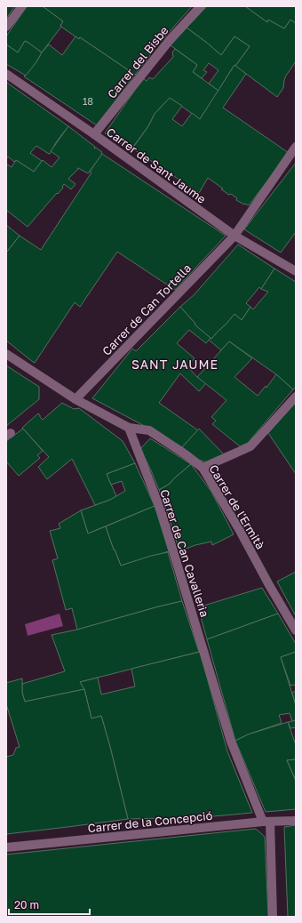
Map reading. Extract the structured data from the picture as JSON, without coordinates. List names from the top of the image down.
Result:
{
  "streets": {
    "street": [
      "Carrer del Bisbe",
      "Carrer de Sant Jaume",
      "Carrer de Can Tortella",
      "Carrer de l'Ermità",
      "Carrer de Can Cavalleria",
      "Carrer de la Concepció"
    ]
  },
  "crossings": [
    ["Carrer del Bisbe", "Carrer de Sant Jaume"],
    ["Carrer de Sant Jaume", "Carrer de Can Tortella"],
    ["Carrer de l'Ermità", "Carrer de Can Cavalleria"],
    ["Carrer de Can Cavalleria", "Carrer de la Concepció"]
  ],
  "districts": ["SANT JAUME"],
  "house_numbers": ["18"],
  "scale_bar": "20 m"
}
